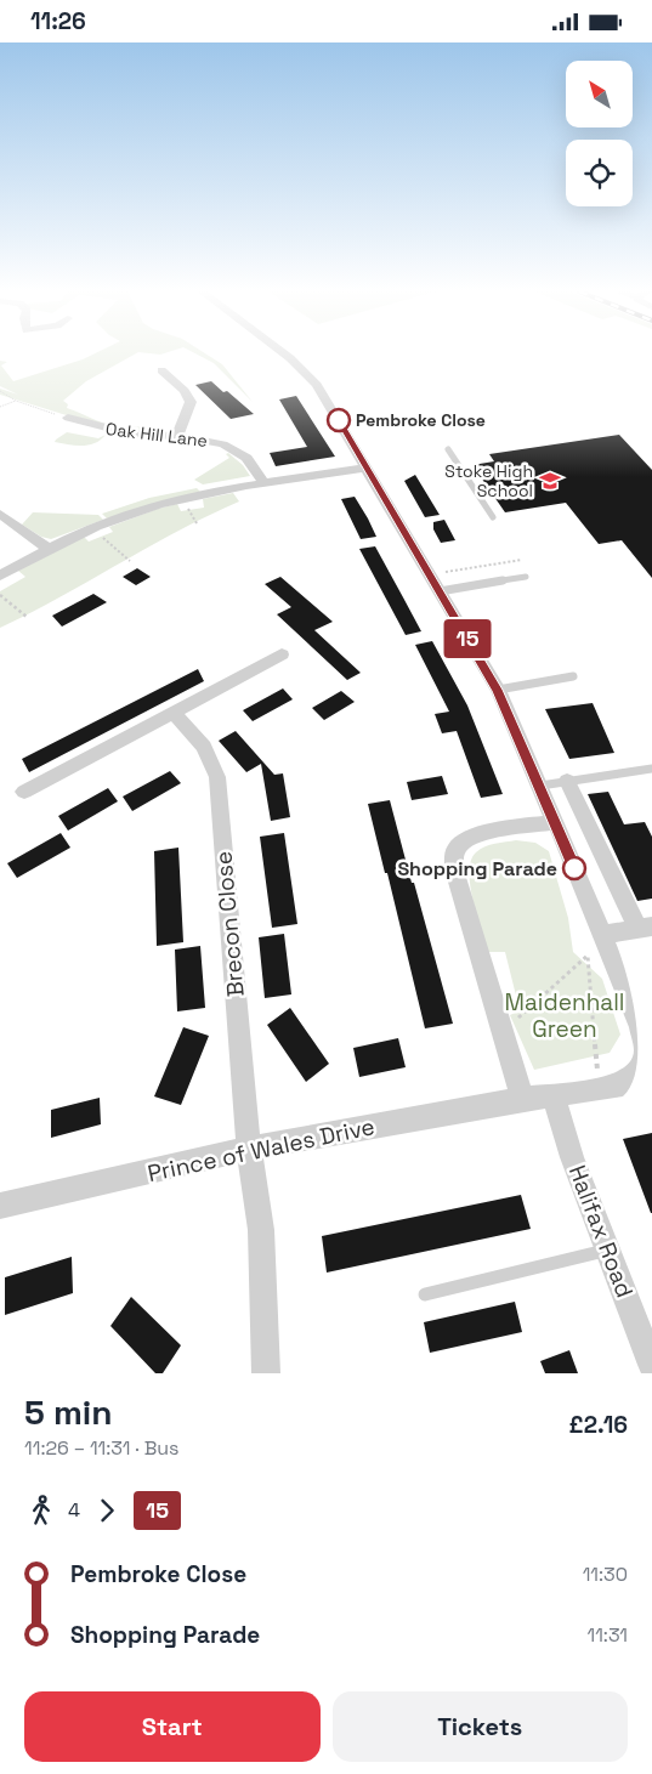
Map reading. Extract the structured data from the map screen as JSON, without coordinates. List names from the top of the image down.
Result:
{
  "streets": {
    "street": [
      "Oak Hill Lane",
      "Brecon Close",
      "Prince of Wales Drive",
      "Halifax Road"
    ]
  },
  "crossings": [
    ["Brecon Close", "Prince of Wales Drive"]
  ],
  "parks": ["Maidenhall Green"],
  "places": {
    "other": ["Pembroke Close", "Shopping Parade"],
    "school or university": ["Stoke High School"]
  },
  "lines": ["bus line 15"],
  "north": "top left",
  "page": {
    "status": "11:26",
    "on_map": "15",
    "heading": ["5 min", "11:26 – 11:31 · Bus", "£2.16"],
    "legs": ["4", "15"],
    "list": [
      {
        "name": "Pembroke Close",
        "value": "11:30"
      },
      {
        "name": "Shopping Parade",
        "value": "11:31"
      }
    ],
    "buttons": ["Start", "Tickets"]
  }
}
